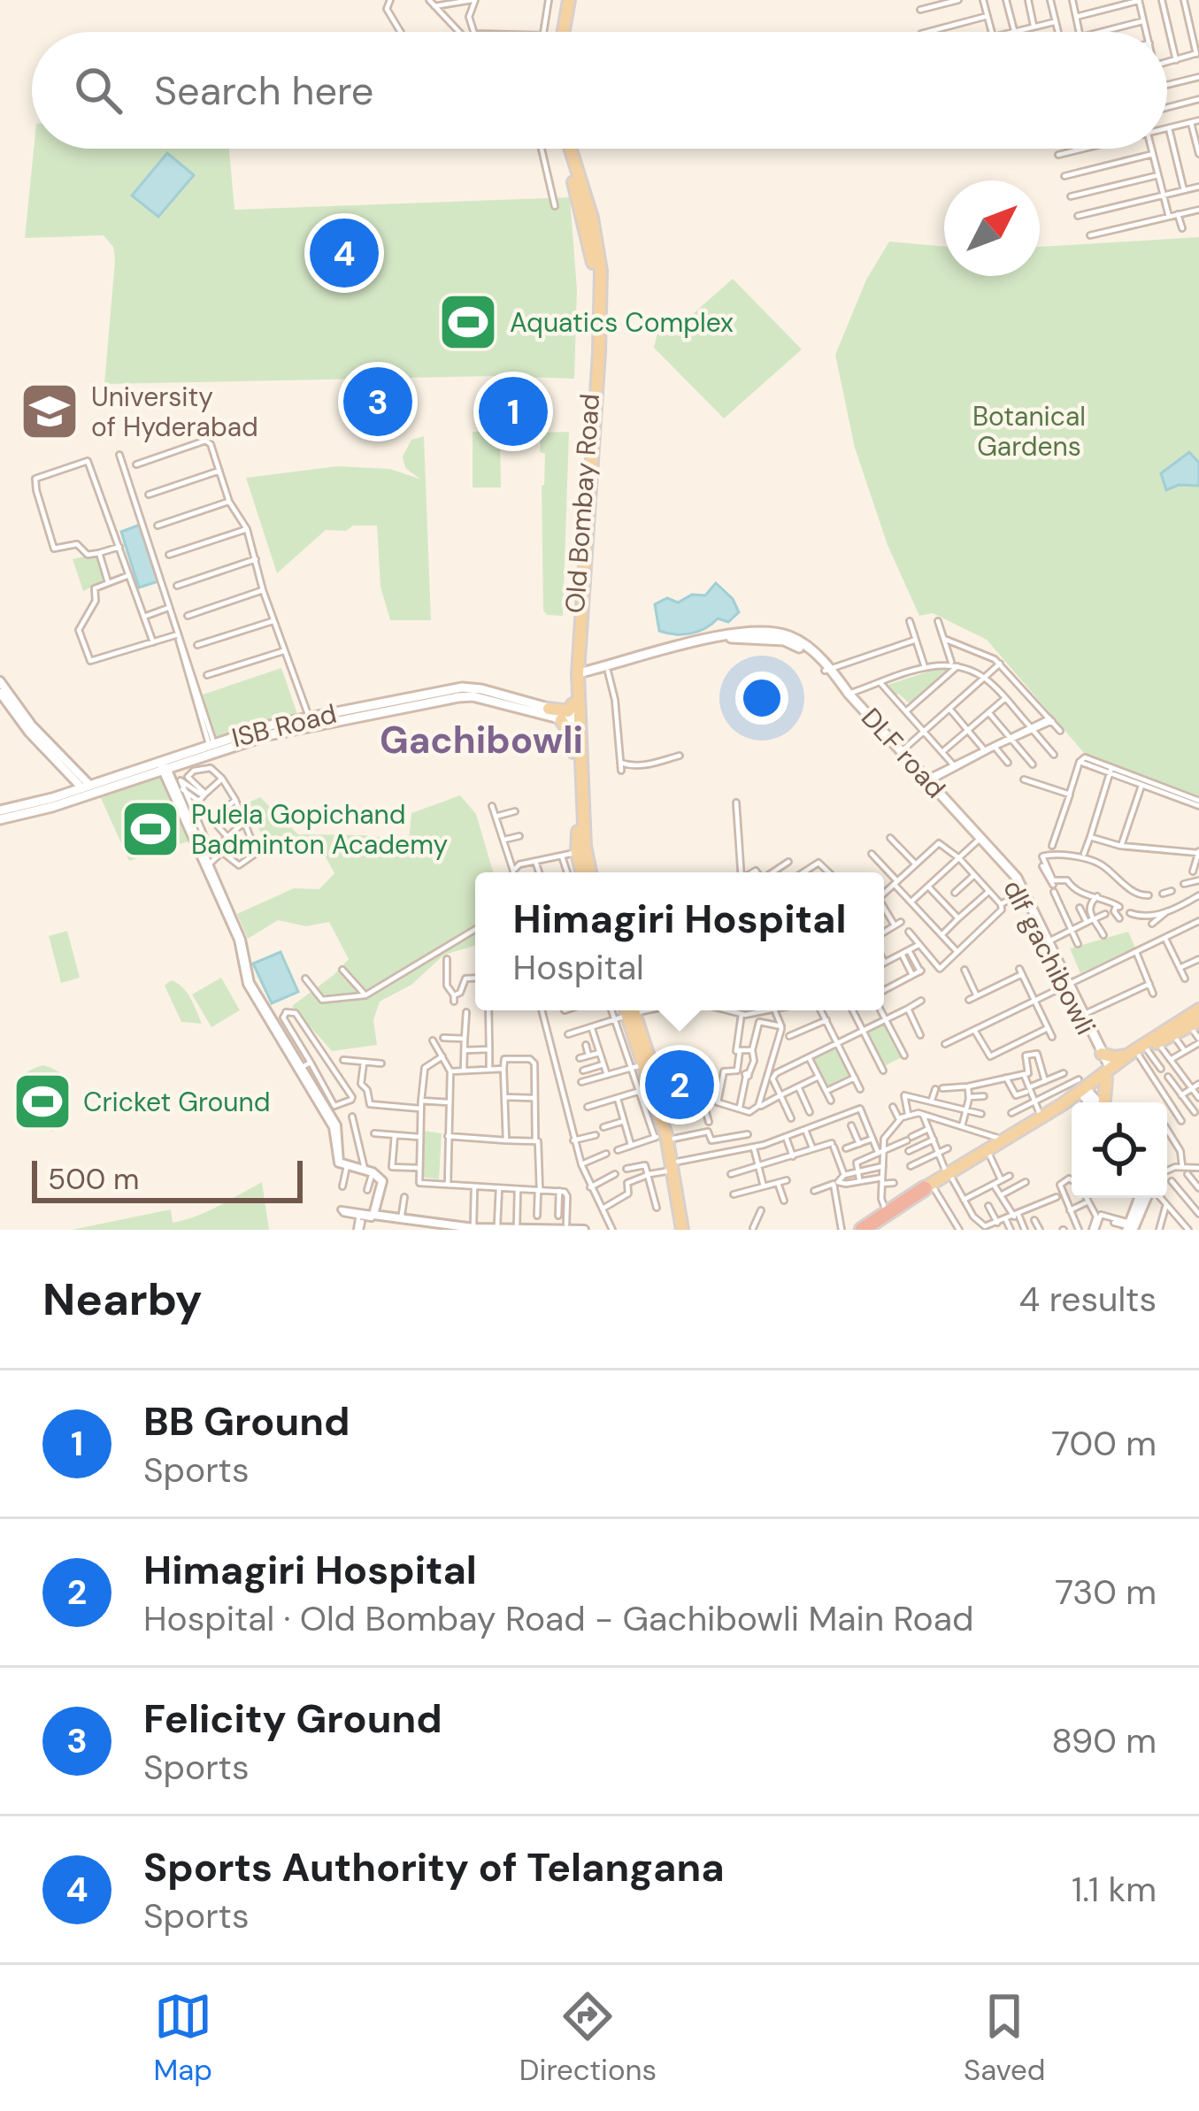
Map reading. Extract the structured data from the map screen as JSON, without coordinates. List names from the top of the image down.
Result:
{
  "streets": {
    "main road": [
      "Old Bombay Road",
      "ISB Road",
      "DLF road",
      "dlf gachibowli"
    ]
  },
  "crossings": [
    ["Old Bombay Road", "ISB Road"],
    ["DLF road", "dlf gachibowli"]
  ],
  "districts": ["Gachibowli"],
  "parks": ["Botanical Gardens"],
  "places": {
    "sports": ["Aquatics Complex", "Pulela Gopichand Badminton Academy", "Cricket Ground"],
    "school or university": ["University of Hyderabad"]
  },
  "scale_bar": "500 m",
  "north": "top right",
  "page": {
    "search": "Search here",
    "pins": [
      "4",
      "3",
      "1",
      "2"
    ],
    "popup": ["Himagiri Hospital", "Hospital"],
    "scale": "500 m",
    "heading": ["Nearby", "4 results"],
    "list": [
      {
        "mark": "1",
        "name": "BB Ground",
        "note": "Sports",
        "value": "700 m"
      },
      {
        "mark": "2",
        "name": "Himagiri Hospital",
        "note": "Hospital · Old Bombay Road - Gachibowli Main Road",
        "value": "730 m"
      },
      {
        "mark": "3",
        "name": "Felicity Ground",
        "note": "Sports",
        "value": "890 m"
      },
      {
        "mark": "4",
        "name": "Sports Authority of Telangana",
        "note": "Sports",
        "value": "1.1 km"
      }
    ],
    "nav": ["Map", "Directions", "Saved"]
  }
}
